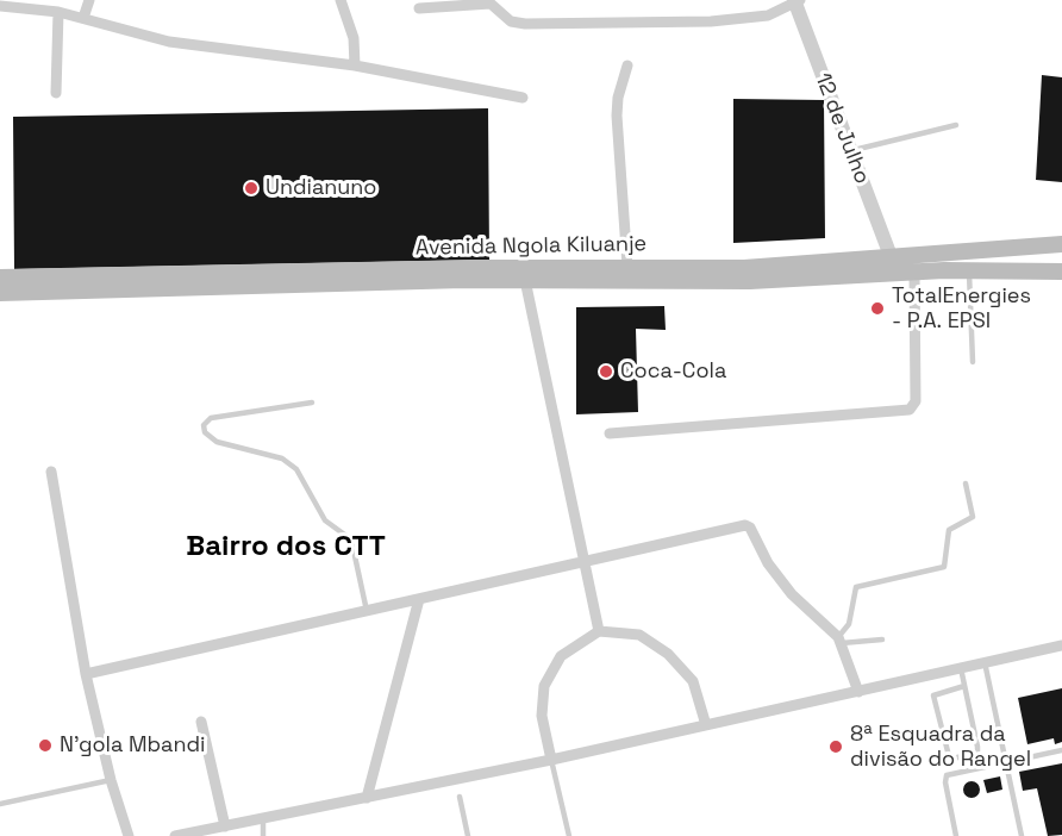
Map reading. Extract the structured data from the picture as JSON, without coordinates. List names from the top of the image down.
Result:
{
  "streets": {
    "main road": ["Avenida Ngola Kiluanje"],
    "street": ["12 de Julho"]
  },
  "crossings": [
    ["12 de Julho", "Avenida Ngola Kiluanje"]
  ],
  "districts": ["Bairro dos CTT"],
  "places": [
    "Undianuno",
    "TotalEnergies - P.A. EPSI",
    "Coca-Cola",
    "N'gola Mbandi",
    "8ª Esquadra da divisão do Rangel"
  ]
}
